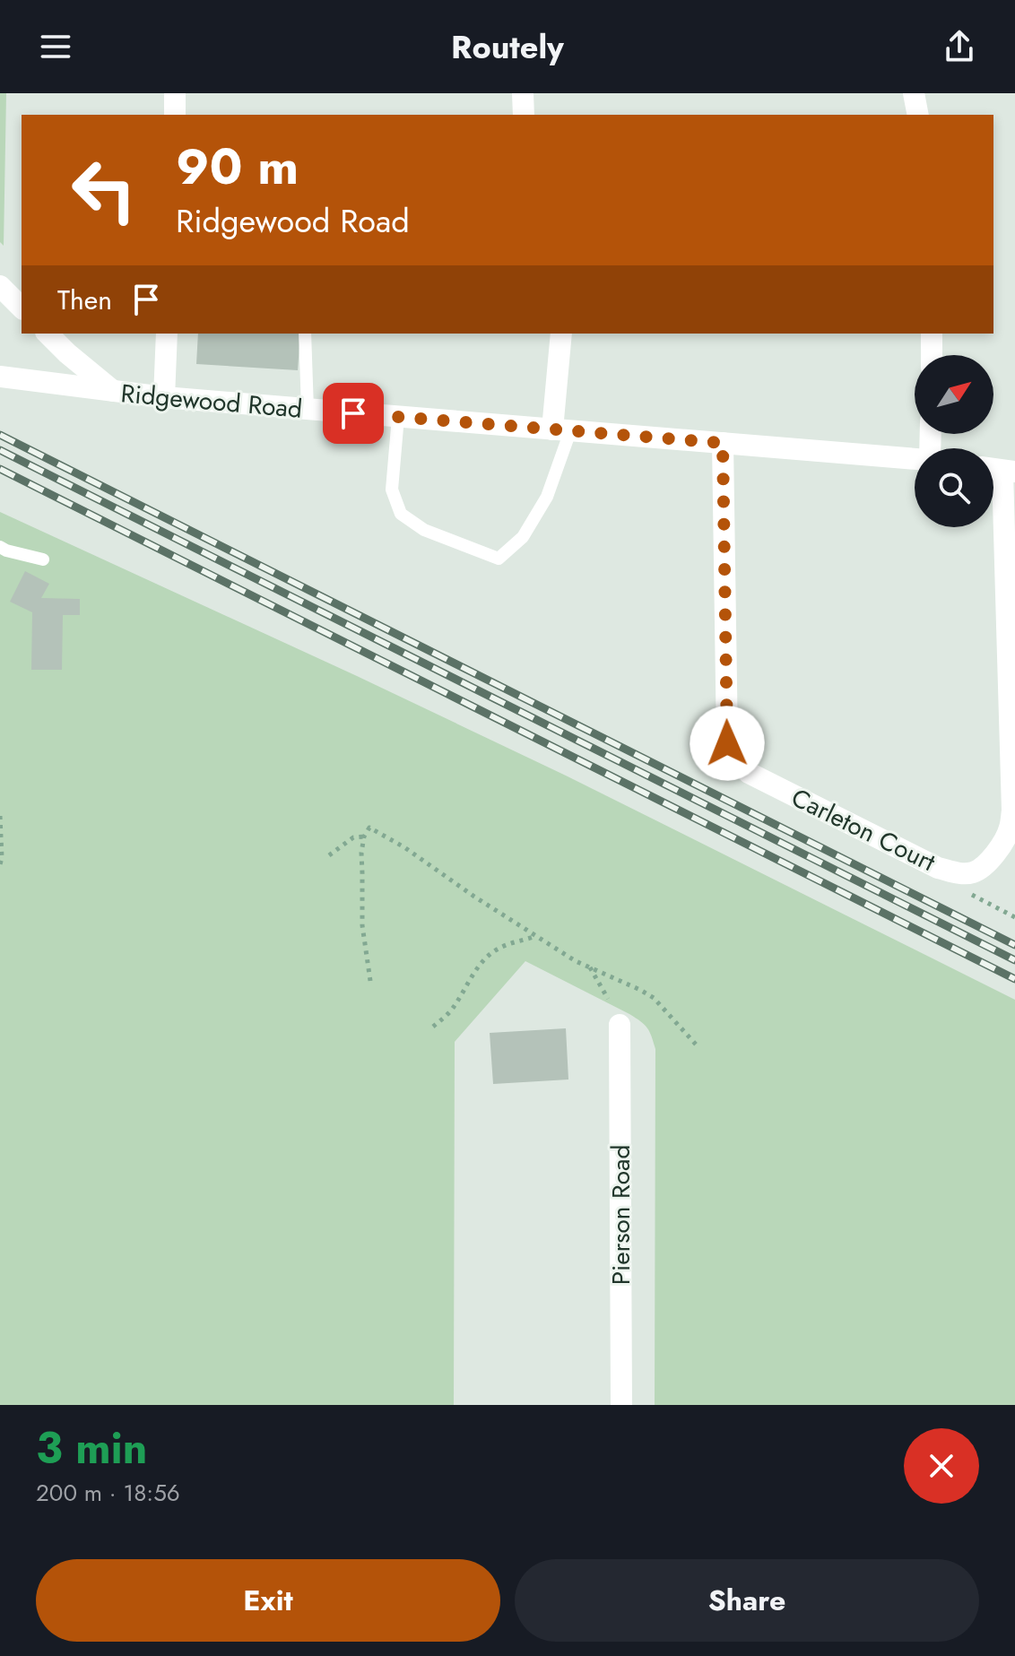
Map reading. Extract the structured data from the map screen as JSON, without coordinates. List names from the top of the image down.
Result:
{
  "streets": {
    "street": ["Ridgewood Road", "Carleton Court", "Pierson Road"]
  },
  "crossings": [
    ["Ridgewood Road", "Carleton Court"]
  ],
  "north": "top right",
  "page": {
    "header": "Routely",
    "turn": ["90 m", "Ridgewood Road"],
    "then": "Then",
    "heading": ["3 min", "200 m · 18:56"],
    "buttons": ["Exit", "Share"]
  }
}
